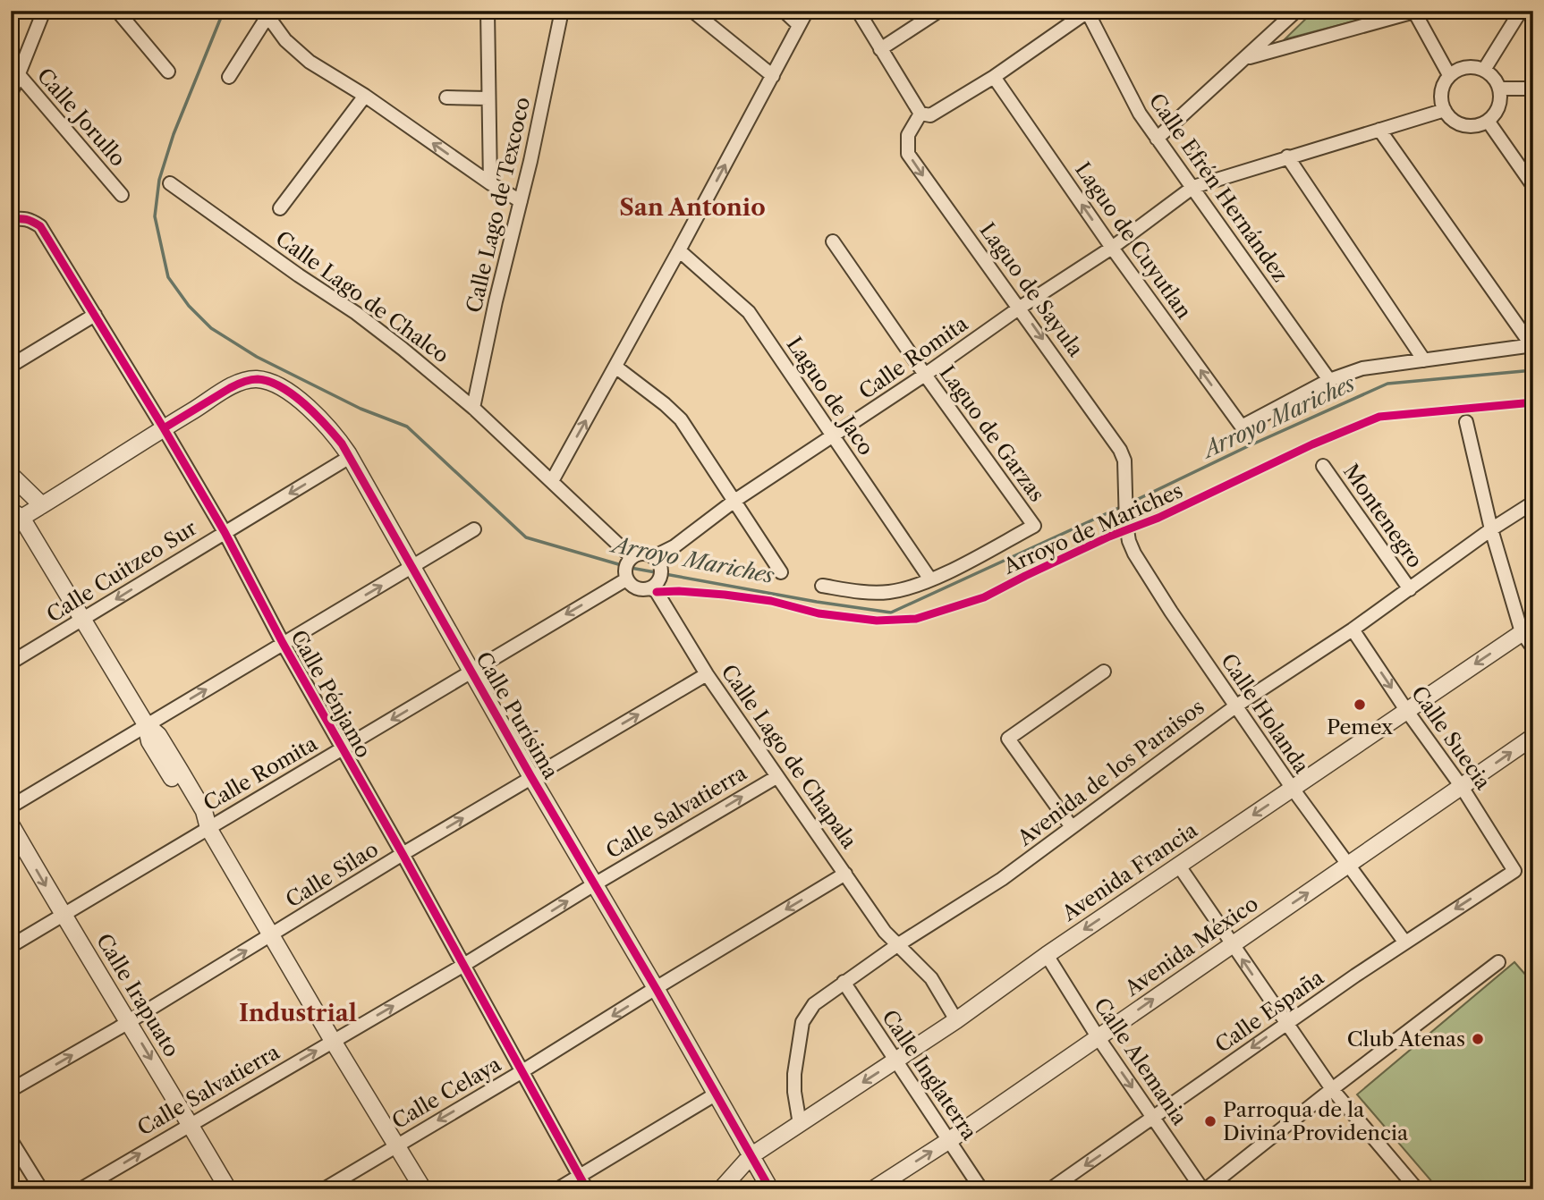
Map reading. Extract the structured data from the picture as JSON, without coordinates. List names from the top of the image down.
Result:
{
  "streets": {
    "street": [
      "Calle Jorullo",
      "Calle Efrén Hernández",
      "Calle Lago de Texcoco",
      "Laguo de Cuyutlan",
      "Laguo de Sayula",
      "Calle Lago de Chalco",
      "Calle Romita",
      "Laguo de Jaco",
      "Laguo de Garzas",
      "Montenegro",
      "Calle Cuitzeo Sur",
      "Calle Pénjamo",
      "Calle Holanda",
      "Calle Purísima",
      "Calle Suecia",
      "Calle Lago de Chapala",
      "Avenida de los Paraisos",
      "Calle Salvatierra",
      "Avenida Francia",
      "Calle Silao",
      "Avenida México",
      "Calle Irapuato",
      "Calle España",
      "Calle Alemania",
      "Calle Inglaterra",
      "Calle Celaya"
    ],
    "cycle path": ["Arroyo de Mariches"]
  },
  "crossings": [
    ["Calle Efrén Hernández", "Laguo de Cuyutlan"],
    ["Calle Efrén Hernández", "Calle Romita"],
    ["Calle Lago de Texcoco", "Calle Lago de Chalco"],
    ["Laguo de Cuyutlan", "Calle Romita"],
    ["Laguo de Sayula", "Calle Romita"],
    ["Laguo de Sayula", "Calle Holanda"],
    ["Calle Lago de Chalco", "Calle Romita"],
    ["Calle Lago de Chalco", "Calle Lago de Chapala"],
    ["Calle Romita", "Laguo de Jaco"],
    ["Calle Romita", "Laguo de Garzas"],
    ["Calle Romita", "Calle Pénjamo"],
    ["Calle Romita", "Calle Purísima"],
    ["Calle Romita", "Calle Lago de Chapala"],
    ["Calle Romita", "Calle Irapuato"],
    ["Laguo de Jaco", "Laguo de Garzas"],
    ["Montenegro", "Avenida de los Paraisos"],
    ["Calle Cuitzeo Sur", "Calle Pénjamo"],
    ["Calle Cuitzeo Sur", "Calle Purísima"],
    ["Calle Pénjamo", "Calle Purísima"],
    ["Calle Pénjamo", "Calle Salvatierra"],
    ["Calle Pénjamo", "Calle Silao"],
    ["Calle Pénjamo", "Calle Celaya"],
    ["Calle Holanda", "Avenida de los Paraisos"],
    ["Calle Holanda", "Avenida Francia"],
    ["Calle Holanda", "Avenida México"],
    ["Calle Holanda", "Calle España"],
    ["Calle Purísima", "Calle Salvatierra"],
    ["Calle Purísima", "Avenida Francia"],
    ["Calle Purísima", "Calle Silao"],
    ["Calle Purísima", "Calle Celaya"],
    ["Calle Suecia", "Avenida de los Paraisos"],
    ["Calle Suecia", "Avenida Francia"],
    ["Calle Suecia", "Avenida México"],
    ["Calle Suecia", "Calle España"],
    ["Calle Lago de Chapala", "Avenida de los Paraisos"],
    ["Calle Lago de Chapala", "Calle Salvatierra"],
    ["Calle Lago de Chapala", "Calle Silao"],
    ["Calle Lago de Chapala", "Calle Celaya"],
    ["Avenida de los Paraisos", "Avenida Francia"],
    ["Avenida de los Paraisos", "Calle Inglaterra"],
    ["Calle Salvatierra", "Calle Irapuato"],
    ["Avenida Francia", "Calle Alemania"],
    ["Avenida Francia", "Calle Inglaterra"],
    ["Calle Silao", "Calle Irapuato"],
    ["Avenida México", "Calle Alemania"],
    ["Avenida México", "Calle Inglaterra"],
    ["Calle España", "Calle Alemania"]
  ],
  "one_way": [
    "Laguo de Cuyutlan",
    "Laguo de Sayula",
    "Calle Cuitzeo Sur",
    "Calle Salvatierra",
    "Avenida Francia",
    "Calle Silao",
    "Avenida México",
    "Calle Irapuato",
    "Calle Celaya"
  ],
  "districts": ["San Antonio", "Industrial"],
  "water": ["Arroyo Mariches"],
  "places": ["Pemex", "Club Atenas", "Parroqua de la Divina Providencia"]
}
